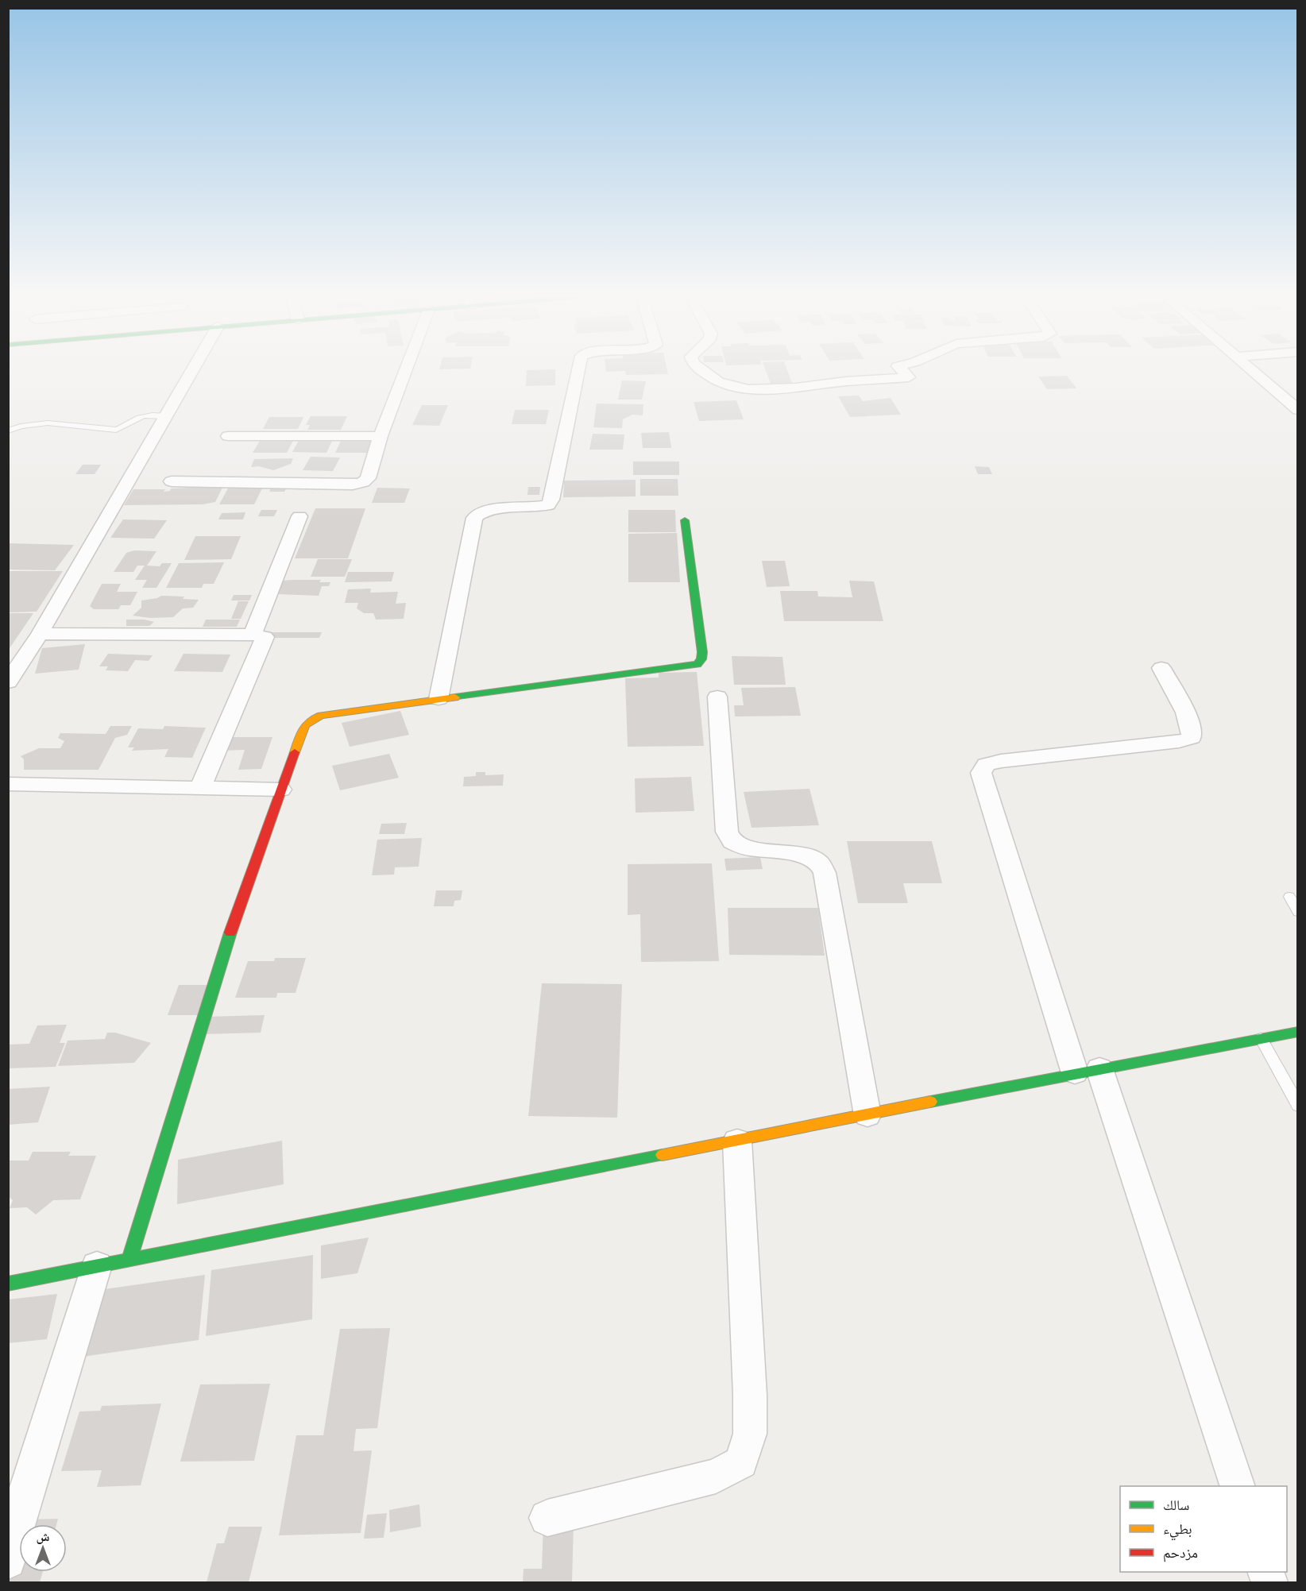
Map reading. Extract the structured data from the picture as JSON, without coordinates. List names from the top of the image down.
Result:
{
  "legend": ["سالك", "بطيء", "مزدحم"],
  "north": "top"
}
